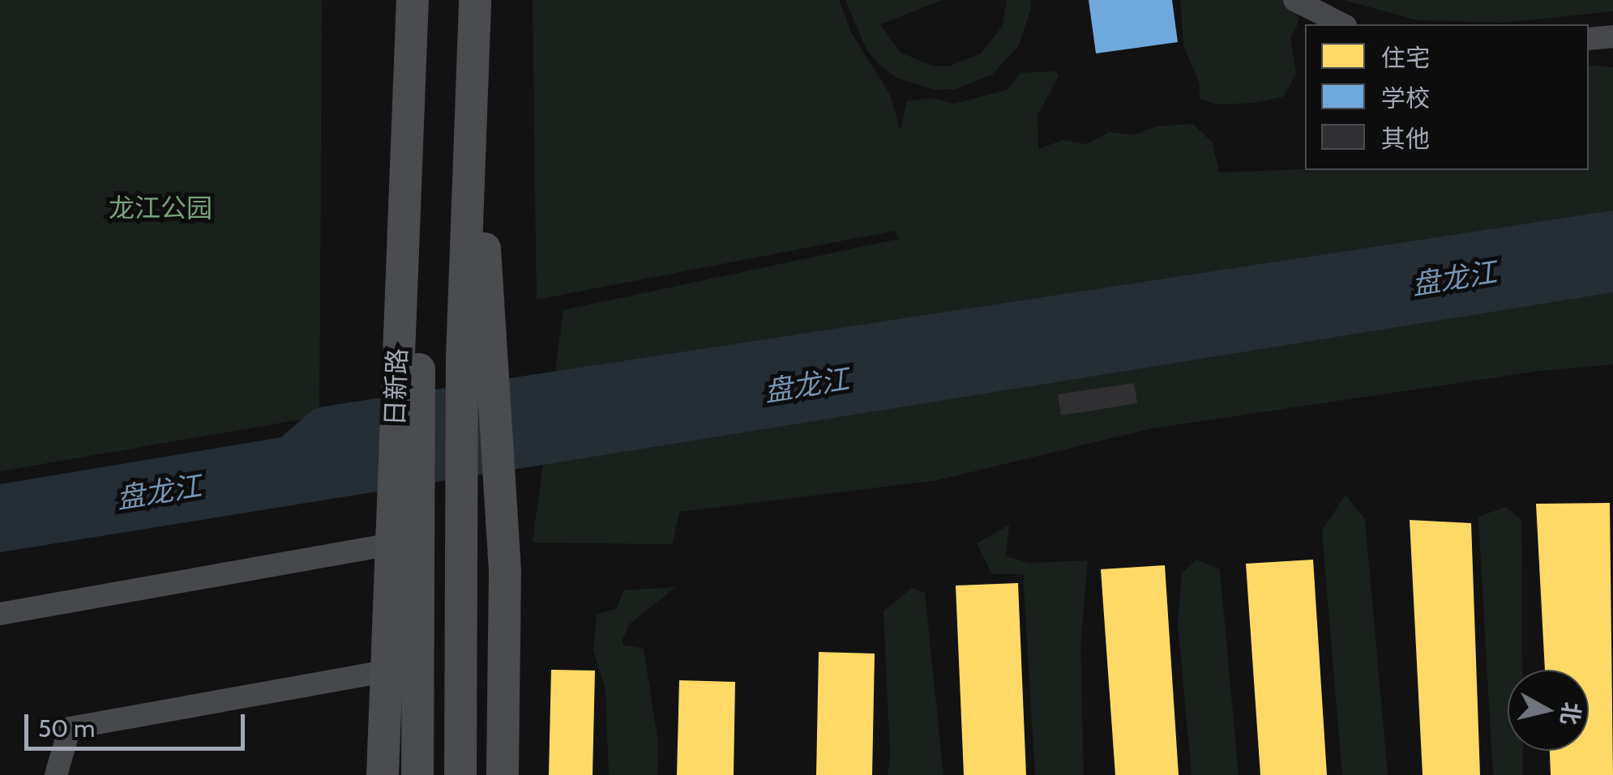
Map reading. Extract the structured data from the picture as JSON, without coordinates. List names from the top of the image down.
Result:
{
  "streets": {
    "main road": ["日新路"]
  },
  "water": ["盘龙江"],
  "parks": ["龙江公园"],
  "legend": ["住宅", "学校", "其他"],
  "scale_bar": "50 m",
  "north": "right"
}
